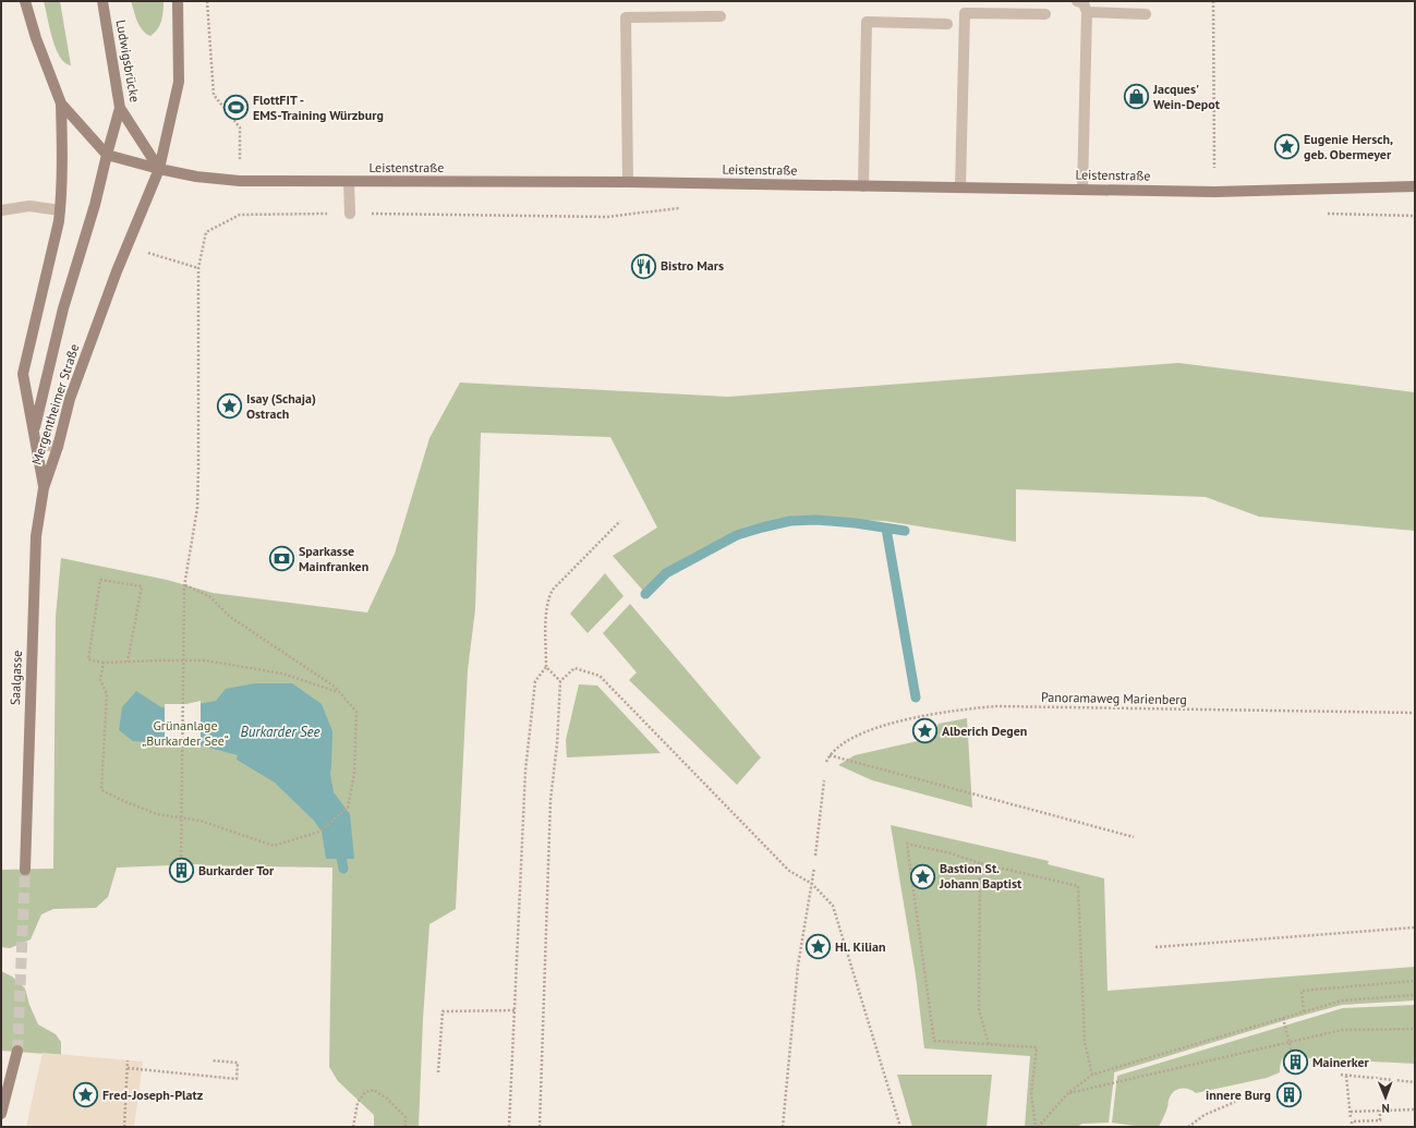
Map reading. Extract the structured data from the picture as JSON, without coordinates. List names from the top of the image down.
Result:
{
  "streets": {
    "main road": [
      "Ludwigsbrücke",
      "Leistenstraße",
      "Mergentheimer Straße",
      "Saalgasse"
    ],
    "path": ["Panoramaweg Marienberg"]
  },
  "crossings": [
    ["Ludwigsbrücke", "Leistenstraße"],
    ["Ludwigsbrücke", "Mergentheimer Straße"],
    ["Leistenstraße", "Mergentheimer Straße"],
    ["Mergentheimer Straße", "Saalgasse"]
  ],
  "water": ["Burkarder See"],
  "parks": ["Grünanlage „Burkarder See“"],
  "places": {
    "shop": ["Jacques' Wein-Depot"],
    "sports": ["FlottFIT - EMS-Training Würzburg"],
    "place": [
      "Eugenie Hersch, geb. Obermeyer",
      "Isay (Schaja) Ostrach",
      "Alberich Degen",
      "Bastion St. Johann Baptist",
      "Hl. Kilian",
      "Fred-Joseph-Platz"
    ],
    "restaurant": ["Bistro Mars"],
    "bank": ["Sparkasse Mainfranken"],
    "building": ["Burkarder Tor", "Mainerker", "innere Burg"]
  },
  "north": "bottom"
}
